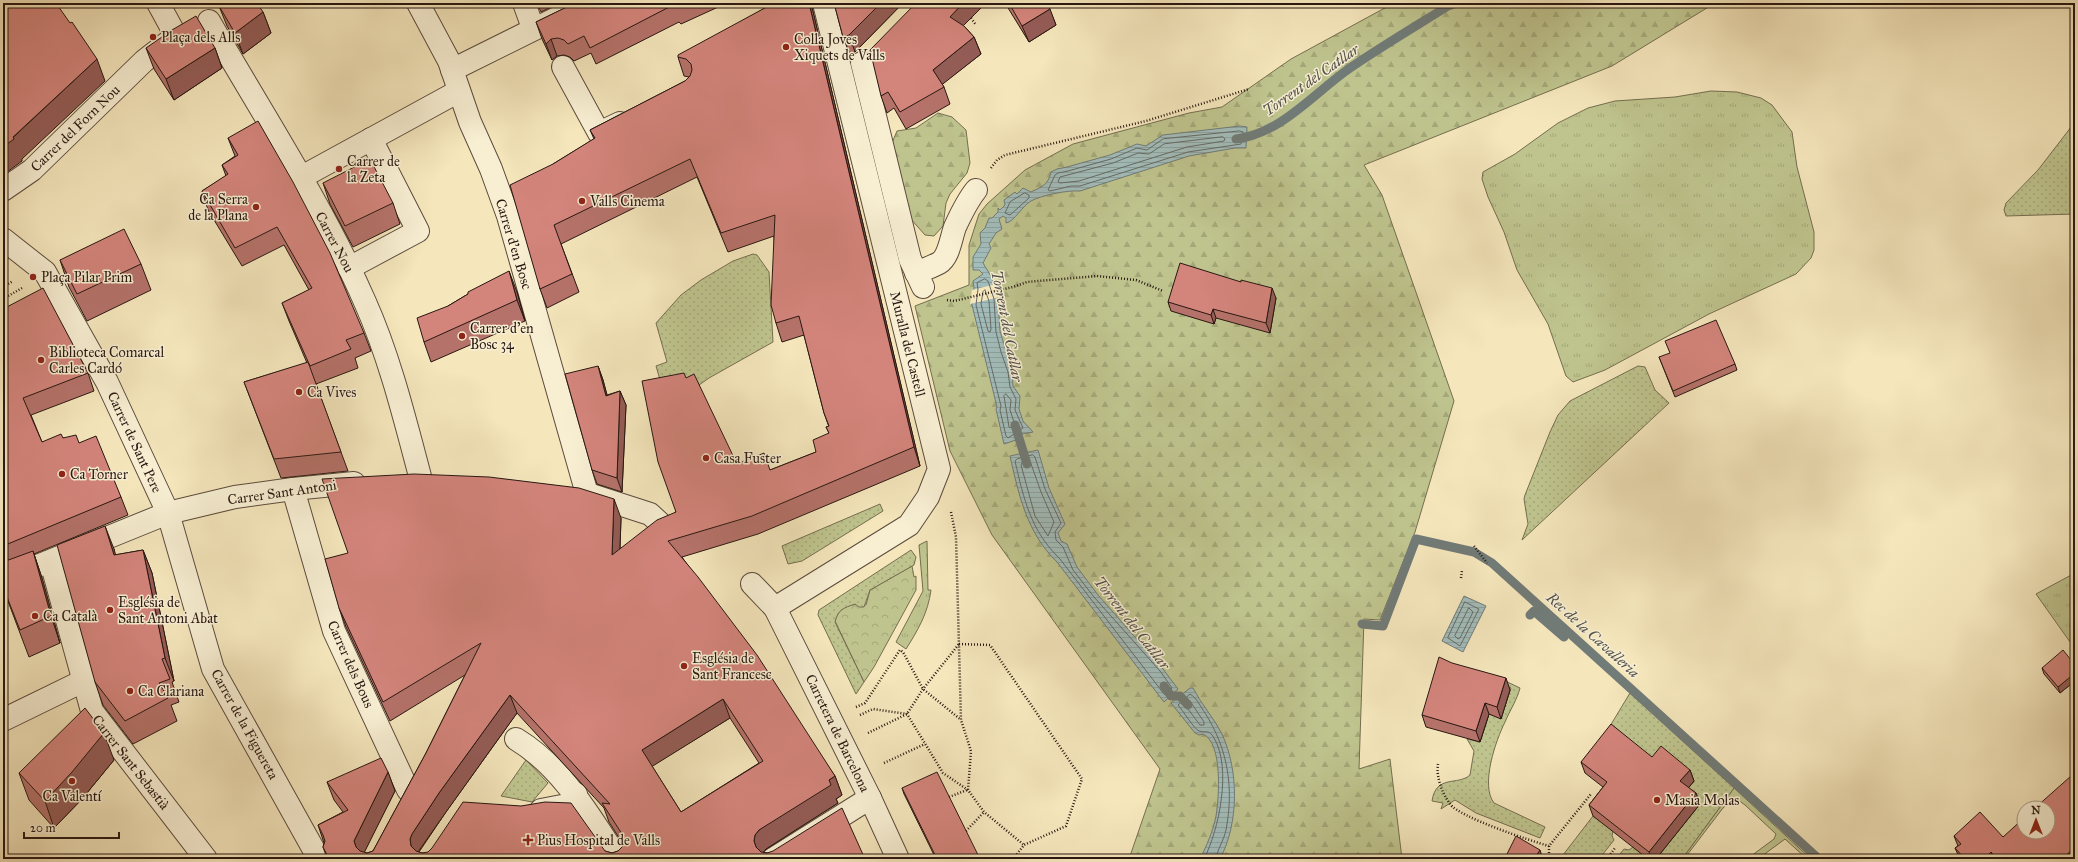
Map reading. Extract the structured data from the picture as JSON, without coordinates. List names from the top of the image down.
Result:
{
  "streets": {
    "street": [
      "Carrer del Forn Nou",
      "Carrer Nou",
      "Carrer d'en Bosc",
      "Muralla del Castell",
      "Carrer de Sant Pere",
      "Carrer Sant Antoni",
      "Carrer dels Bous",
      "Carrer de la Figuereta",
      "Carretera de Barcelona",
      "Carrer Sant Sebastià"
    ]
  },
  "crossings": [
    ["Muralla del Castell", "Carretera de Barcelona"],
    ["Carrer de Sant Pere", "Carrer Sant Antoni"],
    ["Carrer de Sant Pere", "Carrer de la Figuereta"],
    ["Carrer Sant Antoni", "Carrer dels Bous"],
    ["Carrer Sant Antoni", "Carrer de la Figuereta"],
    ["Carrer Sant Antoni", "Carrer Sant Sebastià"]
  ],
  "water": ["Torrent del Catllar", "Rec de la Cavalleria"],
  "places": {
    "other": [
      "Plaça dels Alls",
      "Colla Joves Xiquets de Valls",
      "Carrer de la Zeta",
      "Valls Cinema",
      "Ca Serra de la Plana",
      "Plaça Pilar Prim",
      "Carrer d'en Bosc 34",
      "Biblioteca Comarcal Carles Cardó",
      "Ca Vives",
      "Casa Fuster",
      "Ca Torner",
      "Església de Sant Antoni Abat",
      "Ca Català",
      "Església de Sant Francesc",
      "Ca Clariana",
      "Ca Valentí",
      "Masia Molas"
    ],
    "health": ["Pius Hospital de Valls"]
  },
  "scale_bar": "20 m",
  "north": "top"
}
